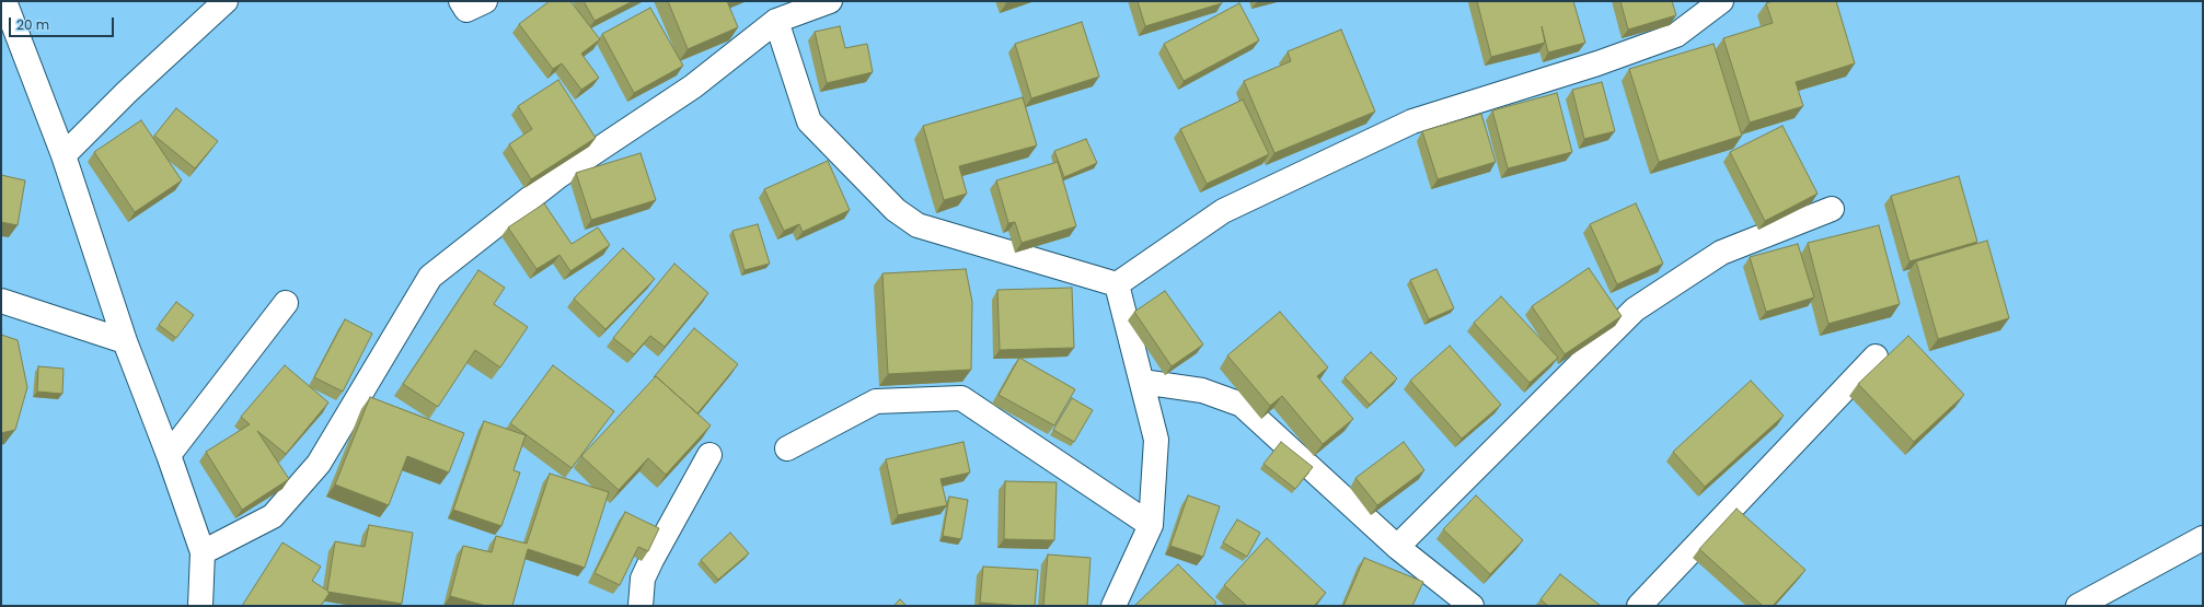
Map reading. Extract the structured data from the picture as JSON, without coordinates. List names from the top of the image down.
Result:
{
  "scale_bar": "20 m"
}
